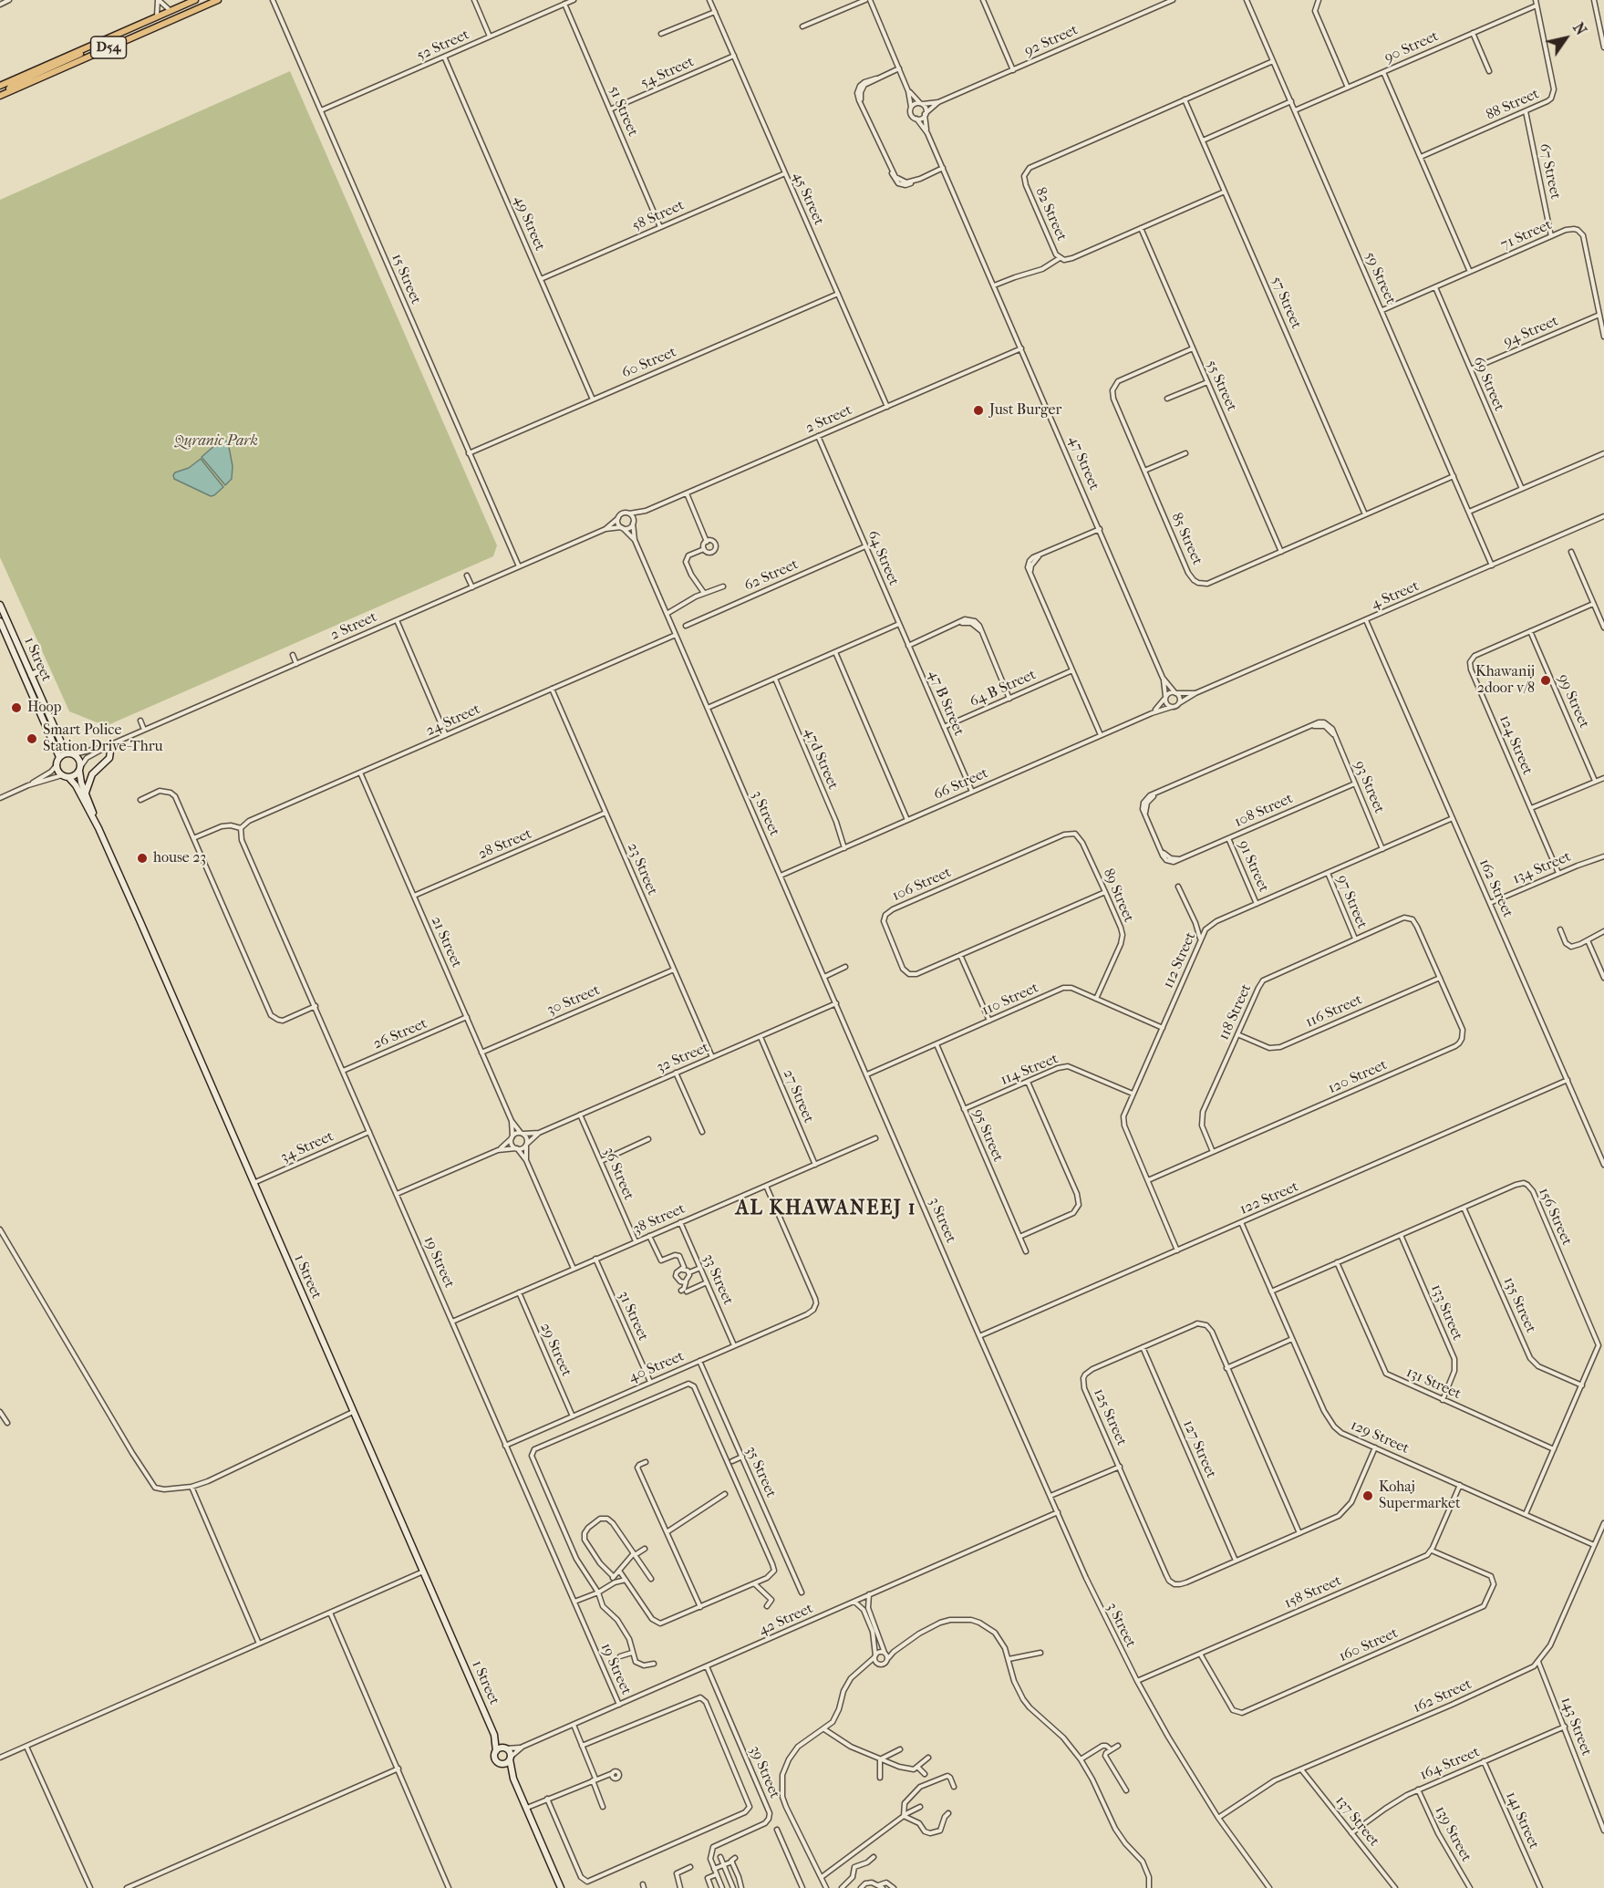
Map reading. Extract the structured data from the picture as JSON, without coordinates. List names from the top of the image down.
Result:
{
  "streets": {
    "main road": ["D54"],
    "street": [
      "92 Street",
      "52 Street",
      "90 Street",
      "54 Street",
      "88 Street",
      "51 Street",
      "67 Street",
      "45 Street",
      "82 Street",
      "58 Street",
      "49 Street",
      "71 Street",
      "59 Street",
      "15 Street",
      "57 Street",
      "94 Street",
      "60 Street",
      "69 Street",
      "55 Street",
      "2 Street",
      "47 Street",
      "85 Street",
      "64 Street",
      "62 Street",
      "4 Street",
      "1 Street",
      "64 B Street",
      "99 Street",
      "47 B Street",
      "24 Street",
      "124 Street",
      "47d Street",
      "66 Street",
      "93 Street",
      "108 Street",
      "3 Street",
      "28 Street",
      "91 Street",
      "134 Street",
      "23 Street",
      "106 Street",
      "162 Street",
      "89 Street",
      "97 Street",
      "21 Street",
      "112 Street",
      "110 Street",
      "30 Street",
      "116 Street",
      "118 Street",
      "26 Street",
      "32 Street",
      "114 Street",
      "120 Street",
      "27 Street",
      "95 Street",
      "34 Street",
      "36 Street",
      "122 Street",
      "156 Street",
      "38 Street",
      "19 Street",
      "33 Street",
      "135 Street",
      "133 Street",
      "31 Street",
      "29 Street",
      "40 Street",
      "131 Street",
      "125 Street",
      "129 Street",
      "127 Street",
      "35 Street",
      "158 Street",
      "42 Street",
      "160 Street",
      "143 Street",
      "164 Street",
      "39 Street",
      "141 Street",
      "137 Street",
      "139 Street"
    ]
  },
  "crossings": [
    ["92 Street", "47 Street"],
    ["52 Street", "51 Street"],
    ["52 Street", "49 Street"],
    ["52 Street", "15 Street"],
    ["90 Street", "88 Street"],
    ["90 Street", "59 Street"],
    ["54 Street", "51 Street"],
    ["54 Street", "45 Street"],
    ["88 Street", "67 Street"],
    ["51 Street", "58 Street"],
    ["67 Street", "71 Street"],
    ["45 Street", "58 Street"],
    ["45 Street", "60 Street"],
    ["45 Street", "2 Street"],
    ["82 Street", "59 Street"],
    ["82 Street", "57 Street"],
    ["82 Street", "55 Street"],
    ["58 Street", "49 Street"],
    ["49 Street", "60 Street"],
    ["71 Street", "59 Street"],
    ["71 Street", "94 Street"],
    ["71 Street", "69 Street"],
    ["59 Street", "85 Street"],
    ["59 Street", "4 Street"],
    ["15 Street", "60 Street"],
    ["15 Street", "2 Street"],
    ["57 Street", "85 Street"],
    ["94 Street", "69 Street"],
    ["55 Street", "85 Street"],
    ["2 Street", "47 Street"],
    ["2 Street", "64 Street"],
    ["2 Street", "1 Street"],
    ["2 Street", "3 Street"],
    ["47 Street", "4 Street"],
    ["47 Street", "66 Street"],
    ["64 Street", "62 Street"],
    ["64 Street", "47 B Street"],
    ["4 Street", "66 Street"],
    ["4 Street", "162 Street"],
    ["1 Street", "34 Street"],
    ["1 Street", "42 Street"],
    ["64 B Street", "47 B Street"],
    ["99 Street", "124 Street"],
    ["47 B Street", "66 Street"],
    ["24 Street", "3 Street"],
    ["24 Street", "23 Street"],
    ["24 Street", "21 Street"],
    ["24 Street", "19 Street"],
    ["124 Street", "134 Street"],
    ["47d Street", "66 Street"],
    ["66 Street", "3 Street"],
    ["93 Street", "108 Street"],
    ["93 Street", "112 Street"],
    ["108 Street", "91 Street"],
    ["3 Street", "162 Street"],
    ["3 Street", "110 Street"],
    ["3 Street", "32 Street"],
    ["3 Street", "122 Street"],
    ["3 Street", "158 Street"],
    ["3 Street", "42 Street"],
    ["28 Street", "23 Street"],
    ["28 Street", "21 Street"],
    ["91 Street", "112 Street"],
    ["134 Street", "162 Street"],
    ["23 Street", "30 Street"],
    ["23 Street", "32 Street"],
    ["106 Street", "89 Street"],
    ["162 Street", "112 Street"],
    ["162 Street", "122 Street"],
    ["162 Street", "129 Street"],
    ["162 Street", "143 Street"],
    ["162 Street", "137 Street"],
    ["89 Street", "110 Street"],
    ["97 Street", "112 Street"],
    ["97 Street", "118 Street"],
    ["21 Street", "30 Street"],
    ["21 Street", "26 Street"],
    ["21 Street", "32 Street"],
    ["112 Street", "110 Street"],
    ["112 Street", "114 Street"],
    ["112 Street", "120 Street"],
    ["112 Street", "122 Street"],
    ["110 Street", "95 Street"],
    ["116 Street", "118 Street"],
    ["116 Street", "120 Street"],
    ["118 Street", "120 Street"],
    ["26 Street", "19 Street"],
    ["32 Street", "27 Street"],
    ["32 Street", "36 Street"],
    ["114 Street", "95 Street"],
    ["27 Street", "38 Street"],
    ["34 Street", "19 Street"],
    ["36 Street", "38 Street"],
    ["122 Street", "129 Street"],
    ["156 Street", "135 Street"],
    ["156 Street", "133 Street"],
    ["156 Street", "131 Street"],
    ["156 Street", "129 Street"],
    ["38 Street", "19 Street"],
    ["38 Street", "33 Street"],
    ["38 Street", "31 Street"],
    ["38 Street", "29 Street"],
    ["38 Street", "40 Street"],
    ["19 Street", "40 Street"],
    ["19 Street", "42 Street"],
    ["33 Street", "40 Street"],
    ["133 Street", "131 Street"],
    ["31 Street", "40 Street"],
    ["29 Street", "40 Street"],
    ["40 Street", "35 Street"],
    ["125 Street", "129 Street"],
    ["125 Street", "127 Street"],
    ["158 Street", "160 Street"],
    ["42 Street", "39 Street"],
    ["143 Street", "164 Street"],
    ["164 Street", "141 Street"],
    ["164 Street", "137 Street"],
    ["164 Street", "139 Street"]
  ],
  "districts": ["AL KHAWANEEJ 1"],
  "parks": ["Quranic Park"],
  "places": [
    "Just Burger",
    "Khawanij 2door v/8",
    "Hoop",
    "Smart Police Station Drive-Thru",
    "house 23",
    "Kohaj Supermarket"
  ],
  "north": "top right"
}
